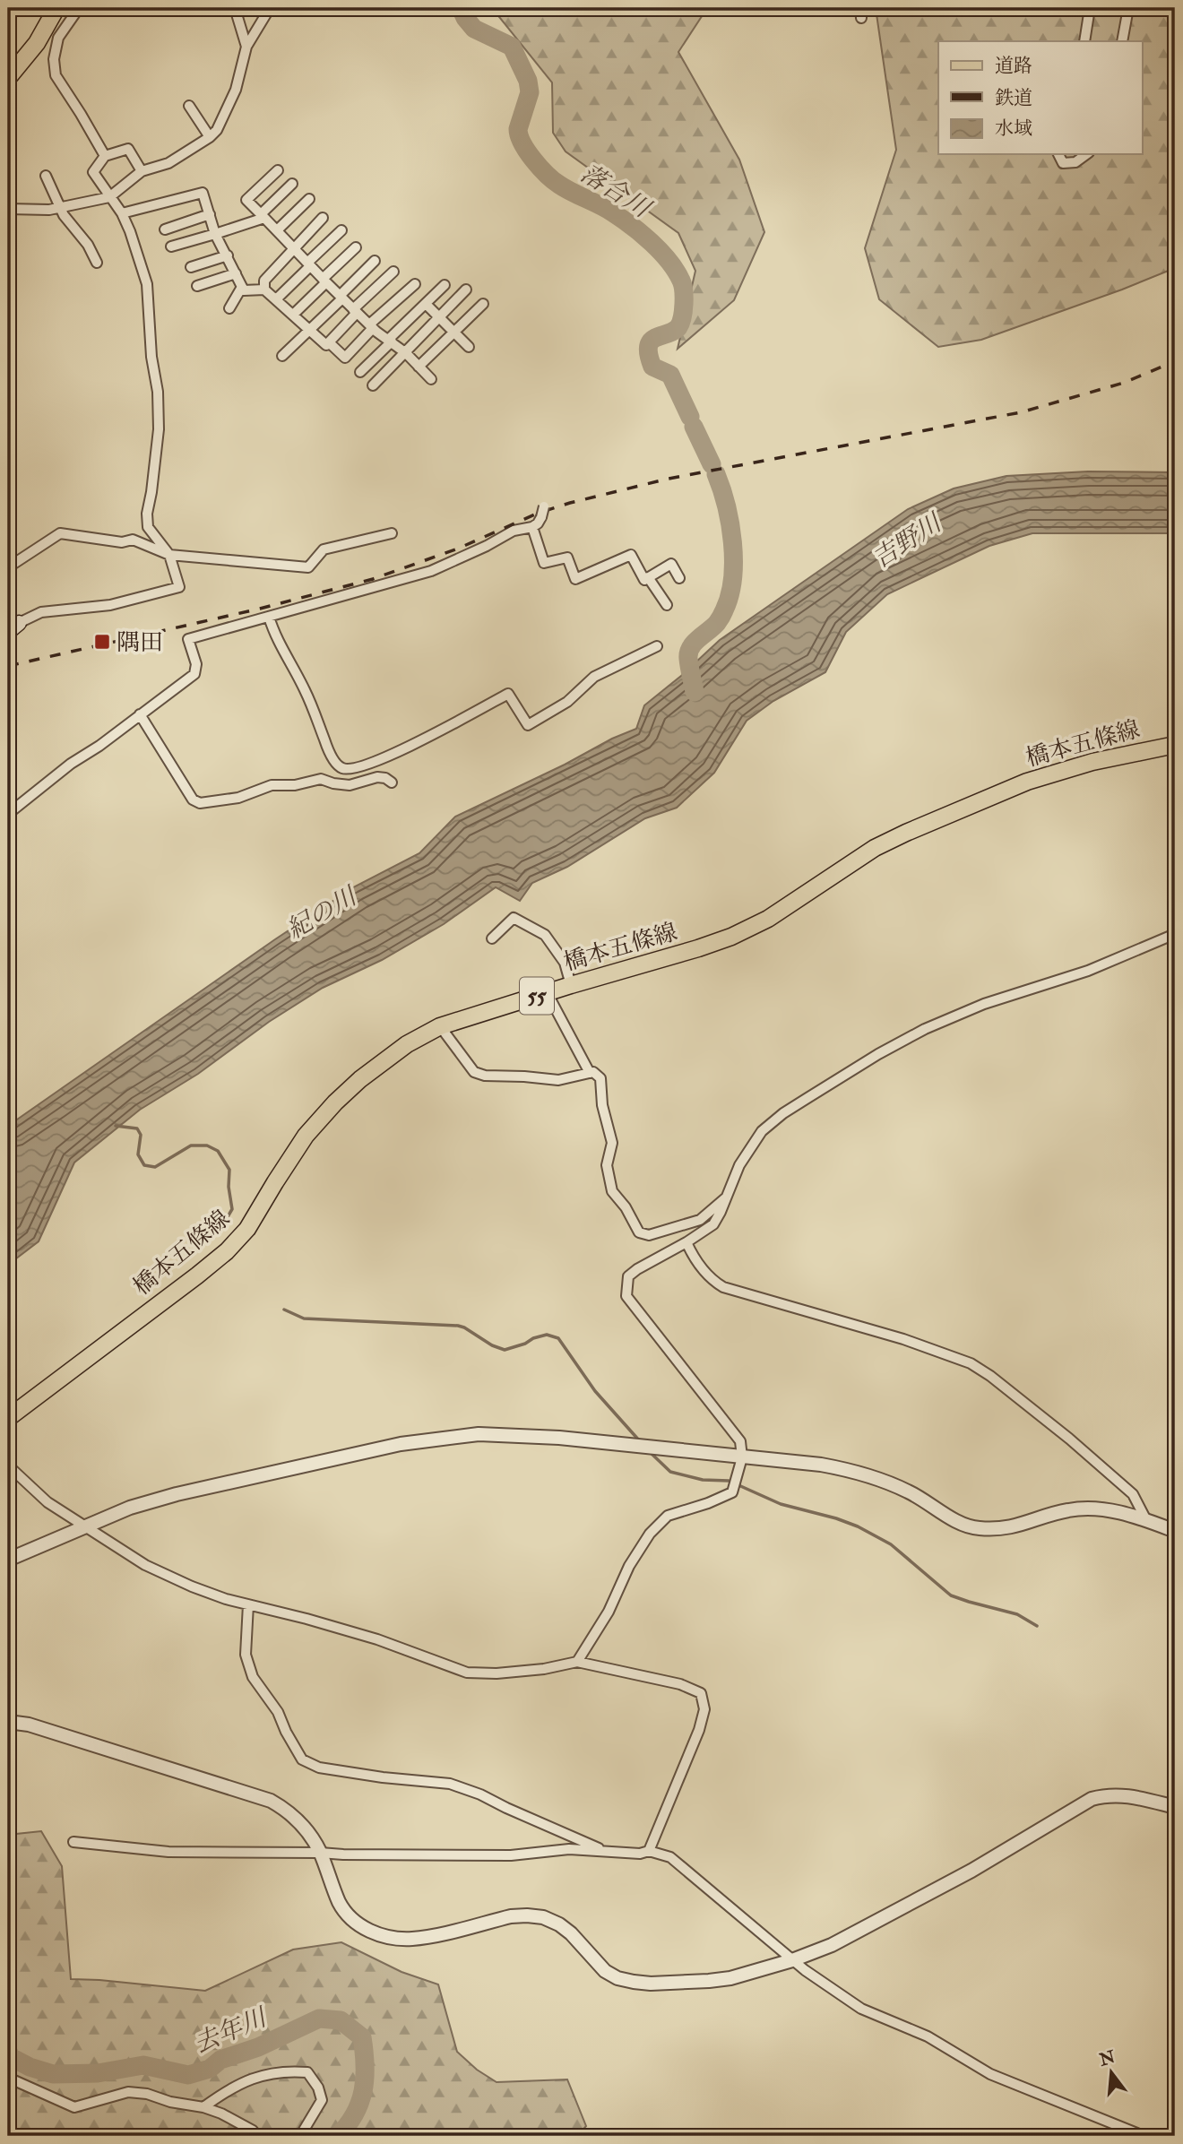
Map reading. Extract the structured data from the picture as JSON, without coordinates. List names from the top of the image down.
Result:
{
  "streets": {
    "main road": ["橋本五條線", "55"]
  },
  "water": [
    "落合川",
    "吉野川",
    "紀の川",
    "去年川"
  ],
  "places": {
    "transit": ["隅田"]
  },
  "legend": ["道路", "鉄道", "水域"],
  "north": "top"
}
